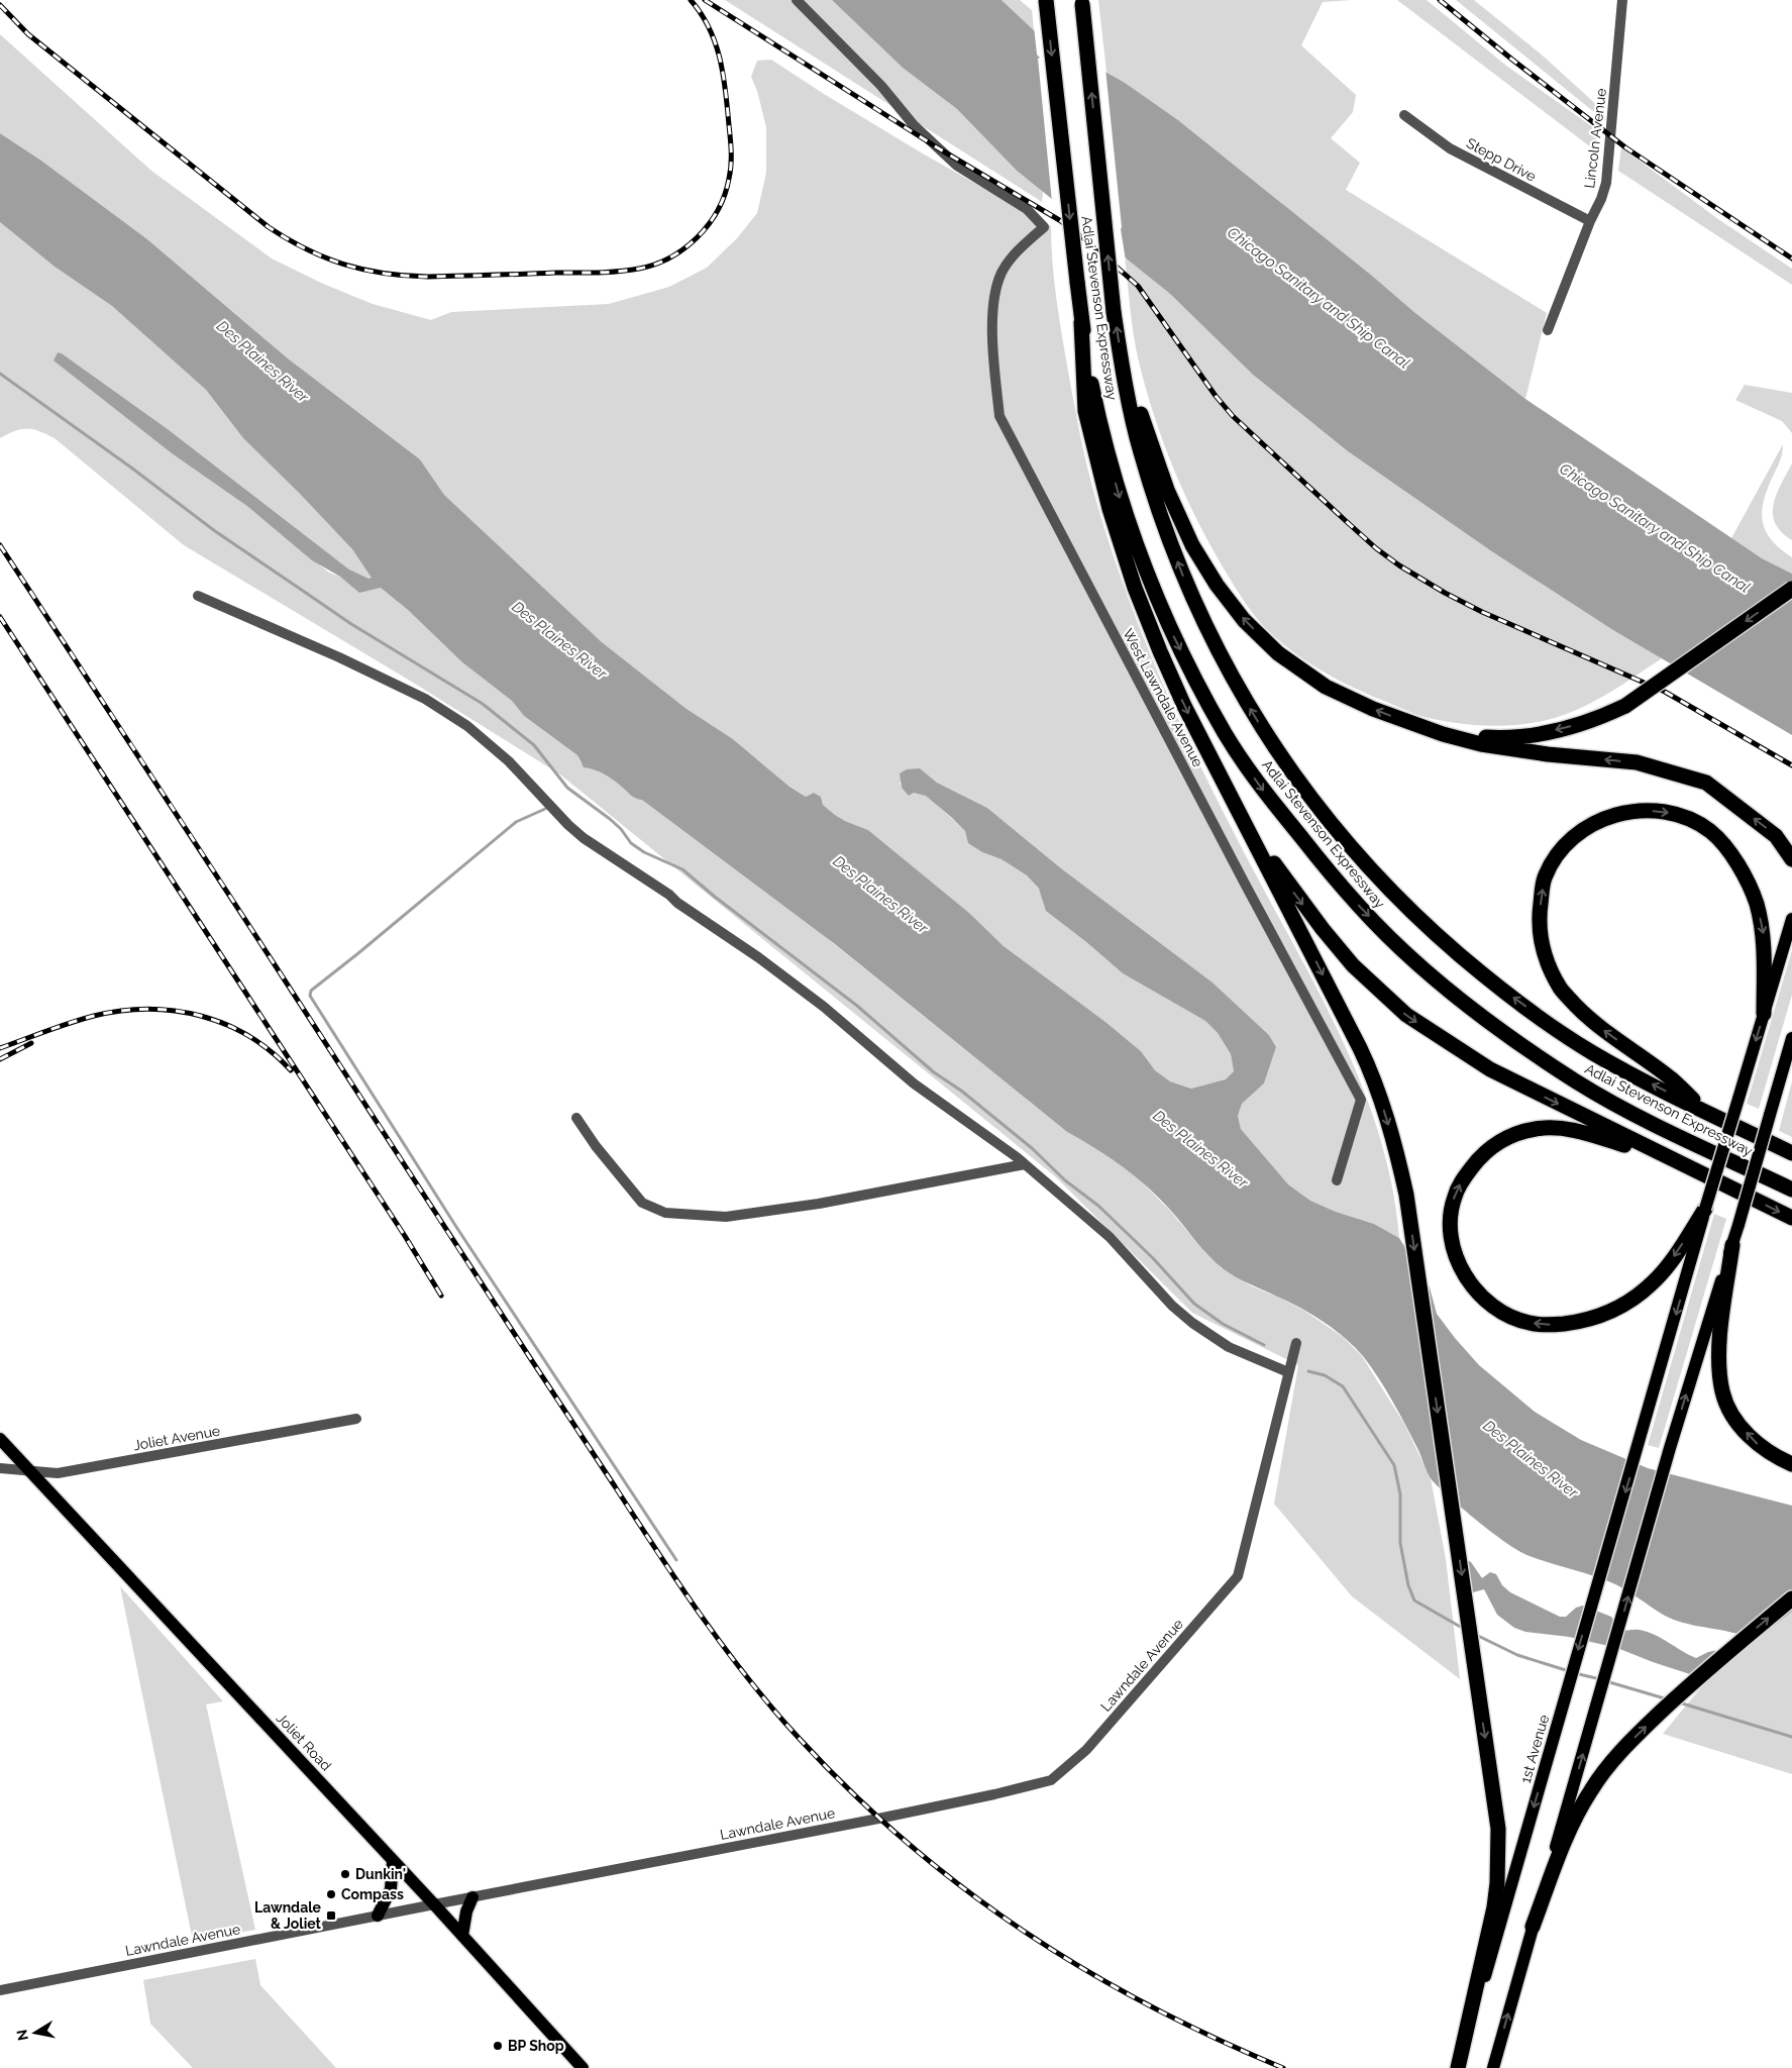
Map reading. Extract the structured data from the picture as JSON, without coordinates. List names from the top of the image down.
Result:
{
  "streets": {
    "highway": ["Adlai Stevenson Expressway"],
    "main road": ["Joliet Road", "1st Avenue"],
    "street": [
      "Lincoln Avenue",
      "Stepp Drive",
      "West Lawndale Avenue",
      "Joliet Avenue",
      "Lawndale Avenue"
    ]
  },
  "crossings": [
    ["Lincoln Avenue", "Stepp Drive"],
    ["Joliet Avenue", "Joliet Road"],
    ["Lawndale Avenue", "Joliet Road"]
  ],
  "water": ["Chicago Sanitary and Ship Canal", "Des Plaines River"],
  "places": {
    "other": ["Dunkin'", "Compass", "BP Shop"],
    "transit": ["Lawndale & Joliet"]
  },
  "north": "left"
}
